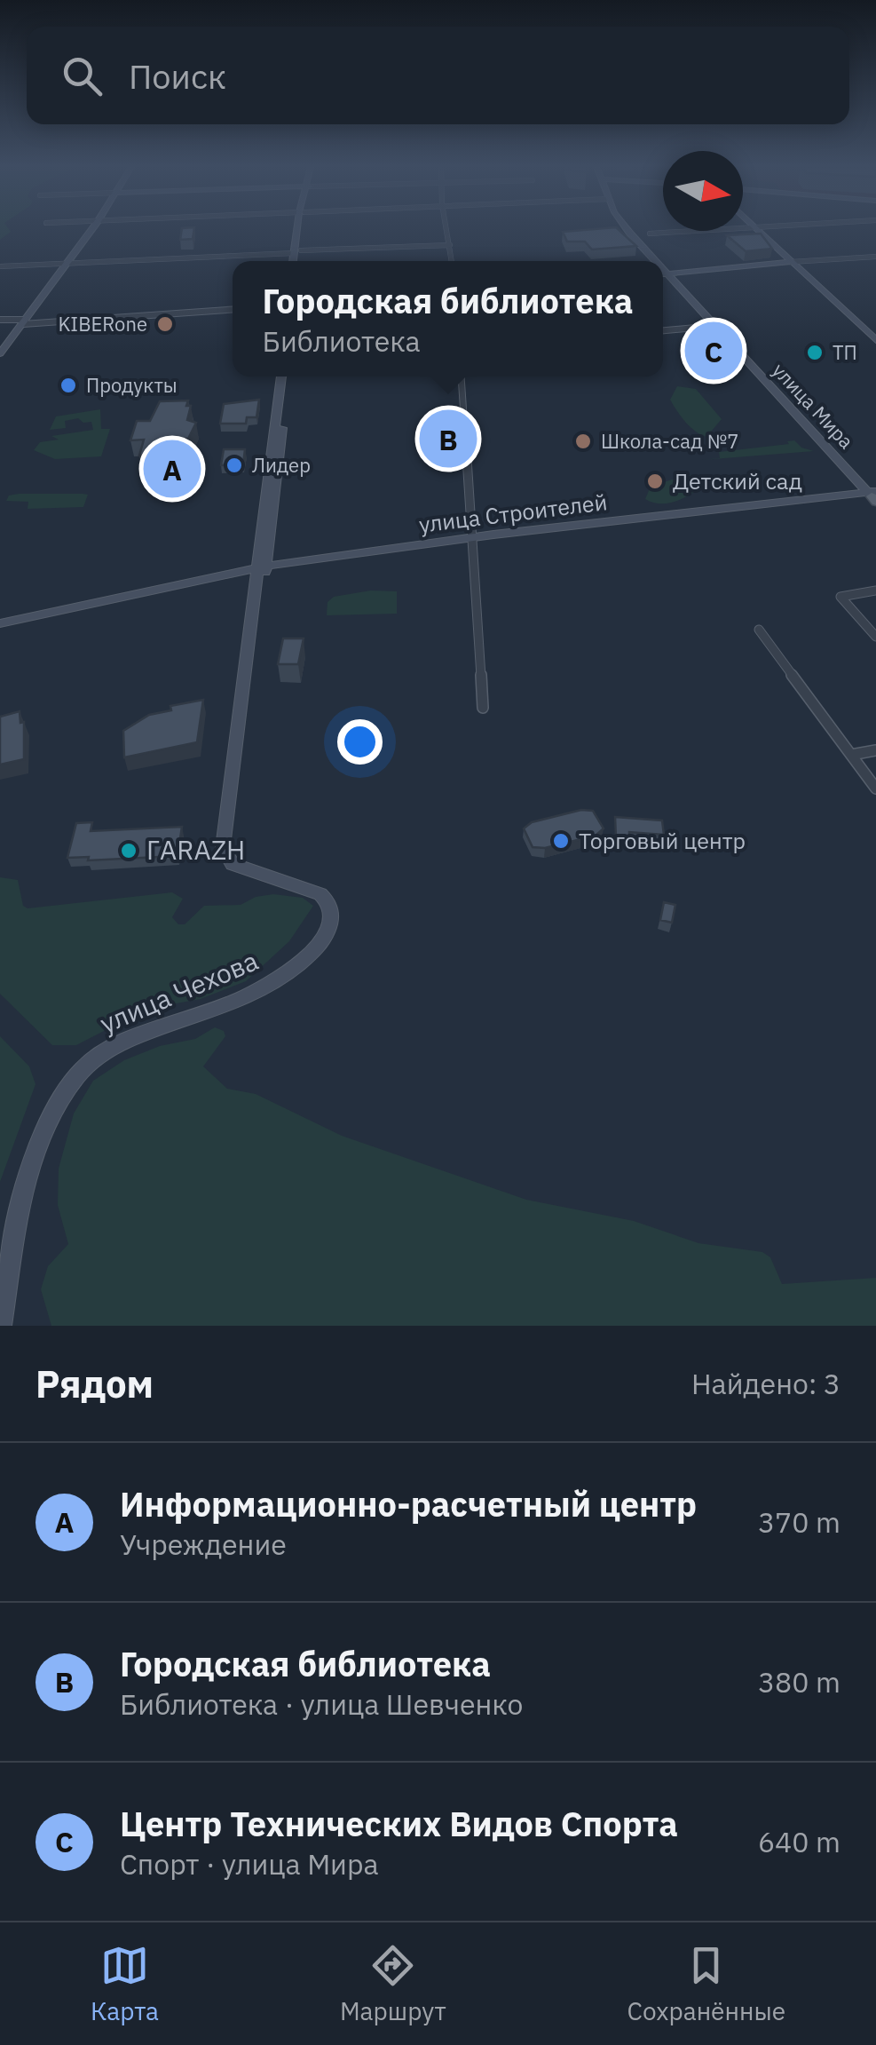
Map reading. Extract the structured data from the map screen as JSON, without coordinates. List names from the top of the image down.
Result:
{
  "streets": {
    "main road": ["улица Мира", "улица Строителей", "улица Чехова"]
  },
  "crossings": [
    ["улица Мира", "улица Строителей"],
    ["улица Строителей", "улица Чехова"]
  ],
  "places": [
    "KIBERone",
    "ТП",
    "Продукты",
    "Школа-сад №7",
    "Лидер",
    "Детский сад",
    "Торговый центр",
    "ГARAZH"
  ],
  "north": "right",
  "page": {
    "search": "Поиск",
    "popup": ["Городская библиотека", "Библиотека"],
    "pins": ["C", "B", "A"],
    "heading": ["Рядом", "Найдено: 3"],
    "list": [
      {
        "mark": "A",
        "name": "Информационно-расчетный центр",
        "note": "Учреждение",
        "value": "370 m"
      },
      {
        "mark": "B",
        "name": "Городская библиотека",
        "note": "Библиотека · улица Шевченко",
        "value": "380 m"
      },
      {
        "mark": "C",
        "name": "Центр Технических Видов Спорта",
        "note": "Спорт · улица Мира",
        "value": "640 m"
      }
    ],
    "nav": ["Карта", "Маршрут", "Сохранённые"]
  }
}
